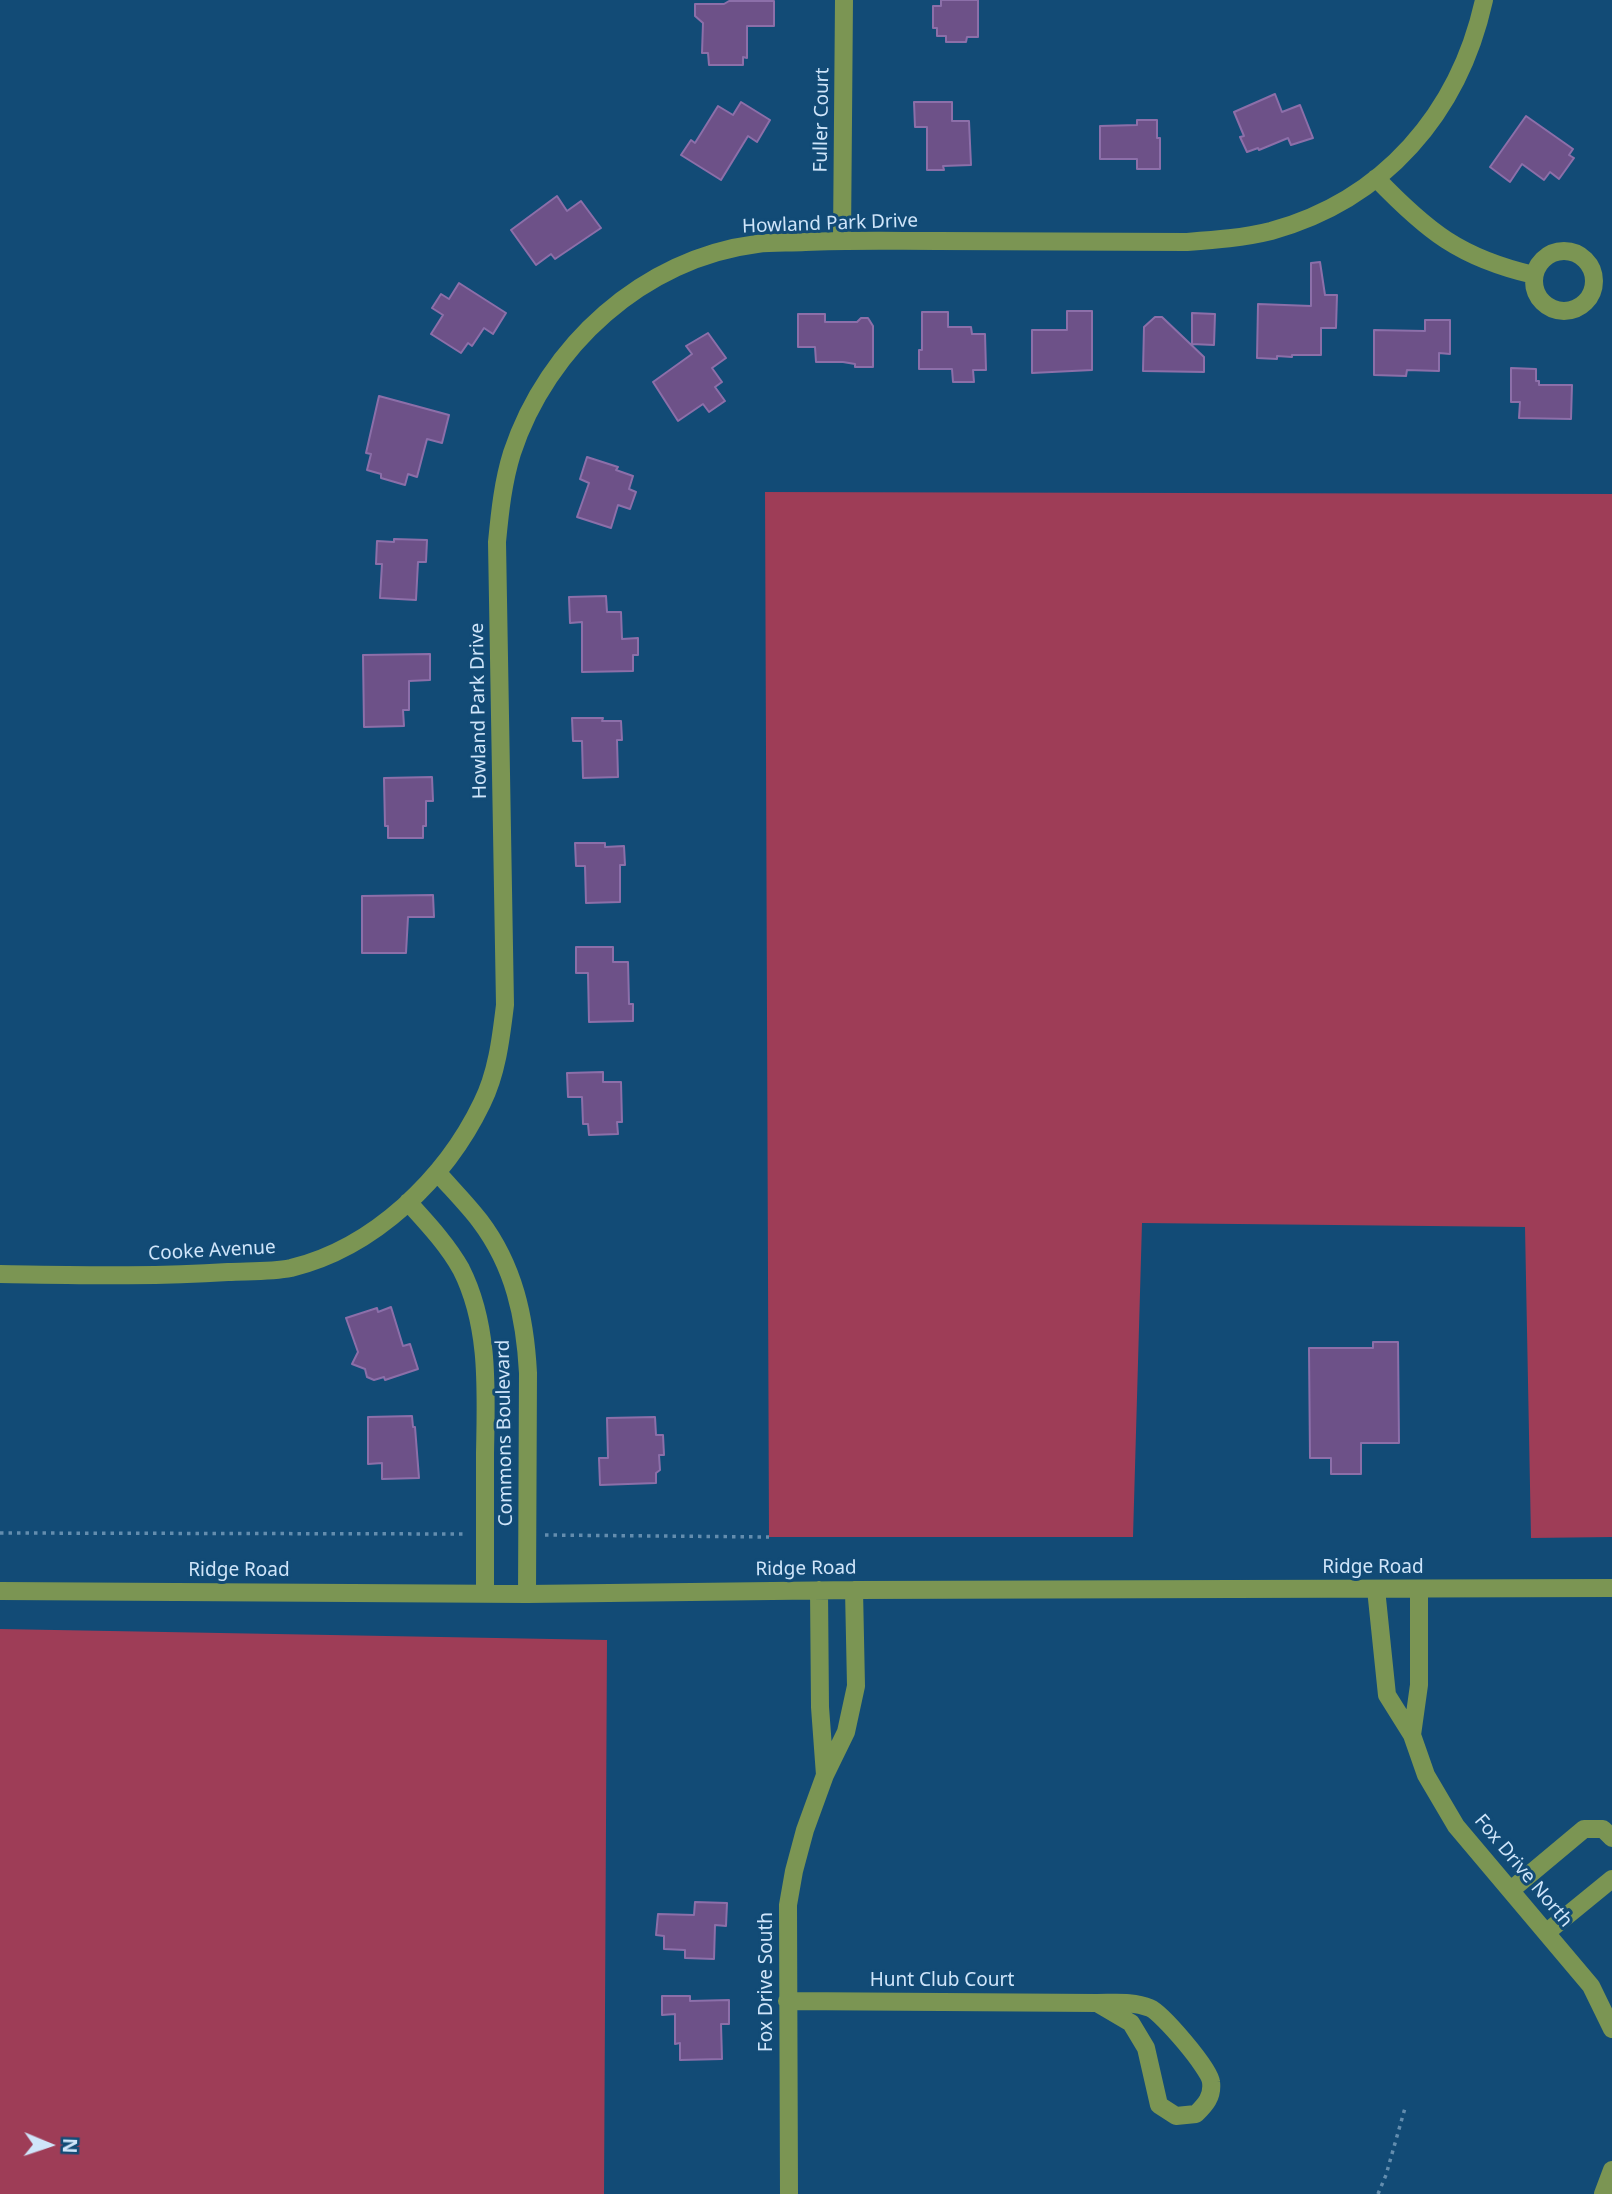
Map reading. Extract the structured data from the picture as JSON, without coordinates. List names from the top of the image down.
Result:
{
  "streets": {
    "street": [
      "Fuller Court",
      "Howland Park Drive",
      "Cooke Avenue",
      "Commons Boulevard",
      "Ridge Road",
      "Fox Drive North",
      "Hunt Club Court",
      "Fox Drive South"
    ]
  },
  "crossings": [
    ["Fuller Court", "Howland Park Drive"],
    ["Howland Park Drive", "Cooke Avenue"],
    ["Howland Park Drive", "Commons Boulevard"],
    ["Cooke Avenue", "Commons Boulevard"],
    ["Commons Boulevard", "Ridge Road"],
    ["Ridge Road", "Fox Drive North"],
    ["Ridge Road", "Fox Drive South"],
    ["Hunt Club Court", "Fox Drive South"]
  ],
  "north": "right"
}
